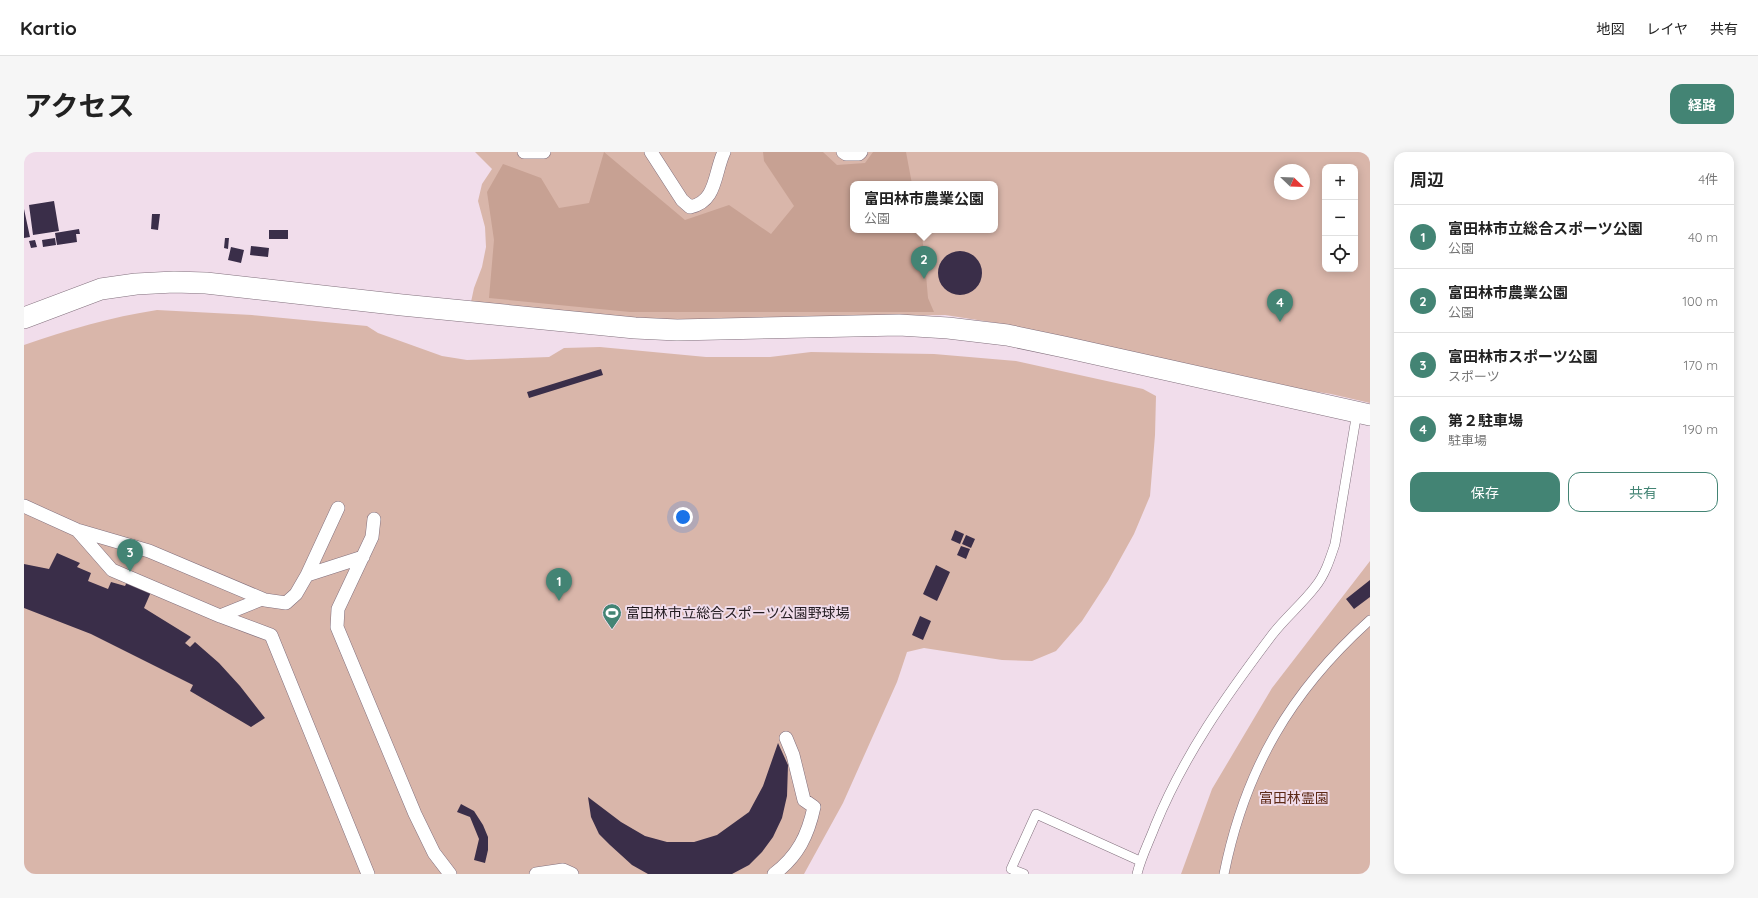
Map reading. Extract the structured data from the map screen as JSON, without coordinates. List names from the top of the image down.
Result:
{
  "parks": ["富田林霊園"],
  "places": {
    "sports": ["富田林市立総合スポーツ公園野球場"]
  },
  "north": "bottom right",
  "page": {
    "header": "Kartio",
    "nav": ["地図", "レイヤ", "共有"],
    "title": "アクセス",
    "buttons": [
      "経路",
      ["保存", "共有"]
    ],
    "heading": ["周辺", "4件"],
    "map_buttons": ["+", "−"],
    "popup": ["富田林市農業公園", "公園"],
    "list": [
      {
        "mark": "1",
        "name": "富田林市立総合スポーツ公園",
        "note": "公園",
        "value": "40 m"
      },
      {
        "mark": "2",
        "name": "富田林市農業公園",
        "note": "公園",
        "value": "100 m"
      },
      {
        "mark": "3",
        "name": "富田林市スポーツ公園",
        "note": "スポーツ",
        "value": "170 m"
      },
      {
        "mark": "4",
        "name": "第２駐車場",
        "note": "駐車場",
        "value": "190 m"
      }
    ],
    "pins": [
      "2",
      "4",
      "3",
      "1"
    ]
  }
}
